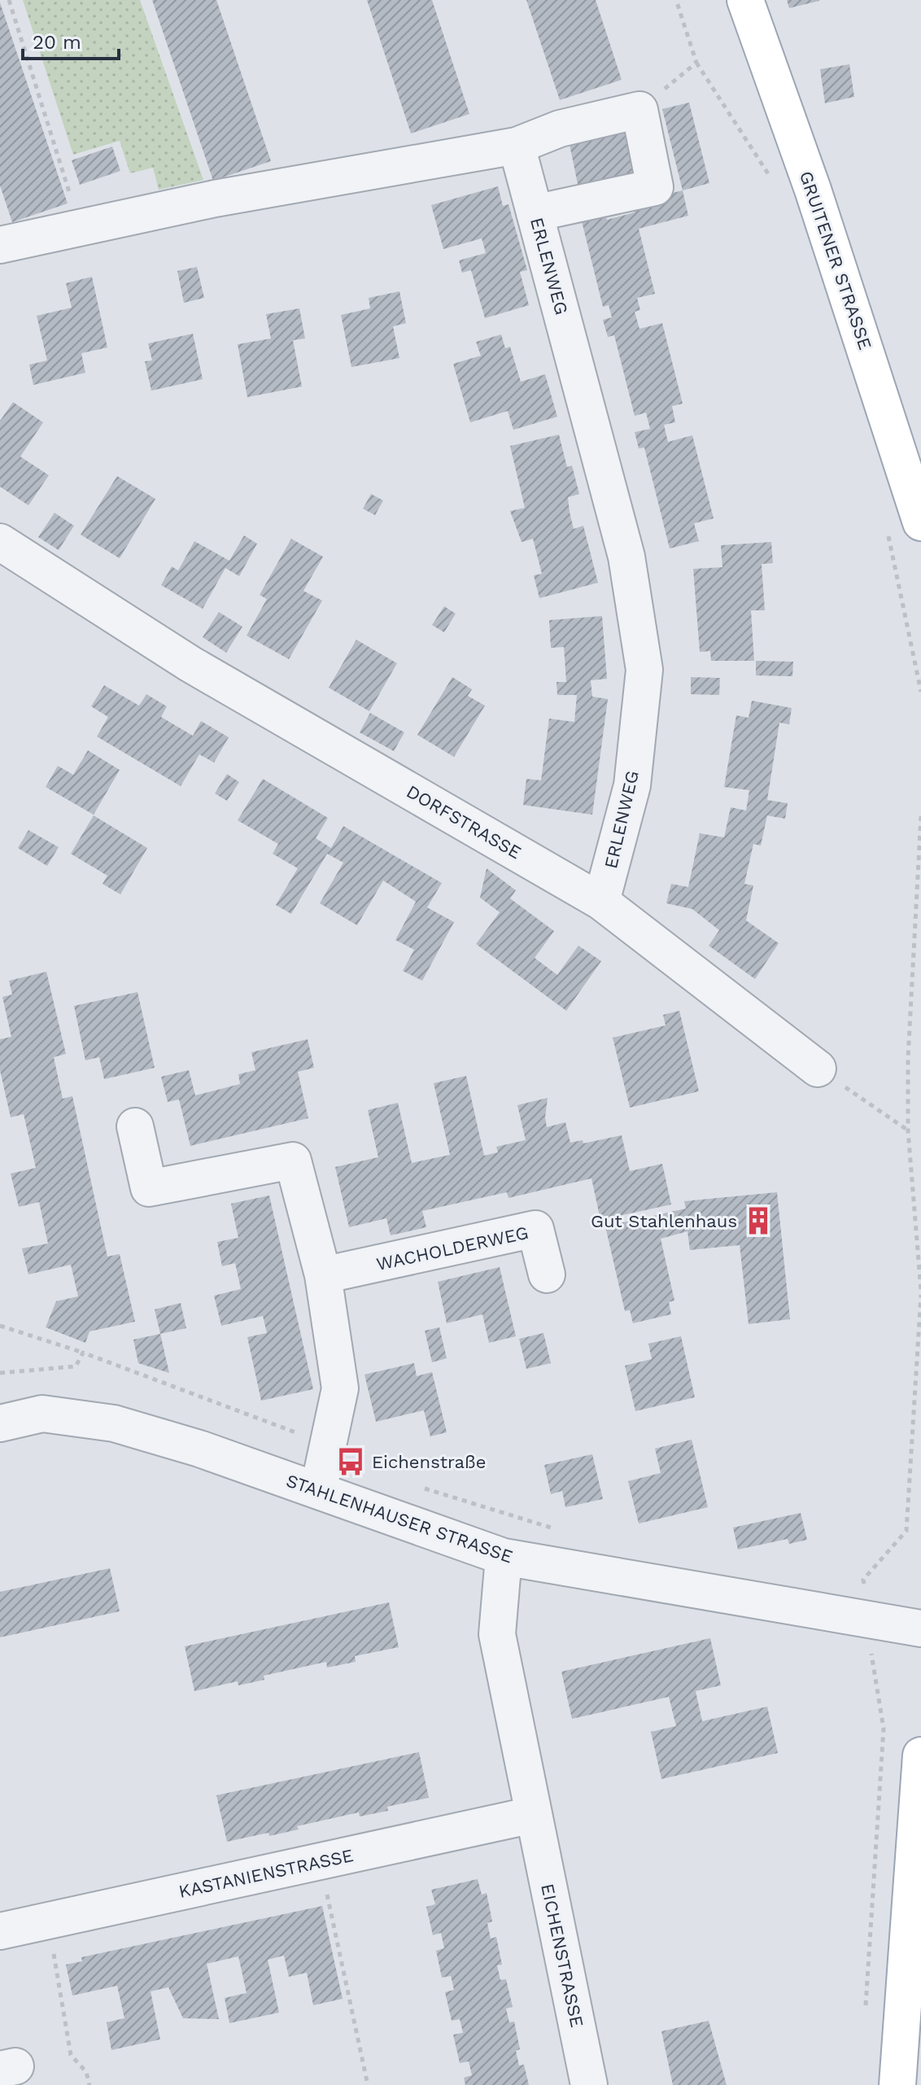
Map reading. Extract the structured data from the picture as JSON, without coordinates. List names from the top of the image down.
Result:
{
  "streets": {
    "main road": ["GRUITENER STRASSE"],
    "street": [
      "ERLENWEG",
      "DORFSTRASSE",
      "WACHOLDERWEG",
      "STAHLENHAUSER STRASSE",
      "KASTANIENSTRASSE",
      "EICHENSTRASSE"
    ]
  },
  "crossings": [
    ["ERLENWEG", "DORFSTRASSE"],
    ["STAHLENHAUSER STRASSE", "EICHENSTRASSE"],
    ["KASTANIENSTRASSE", "EICHENSTRASSE"]
  ],
  "places": {
    "building": ["Gut Stahlenhaus"],
    "bus stop": ["Eichenstraße"]
  },
  "scale_bar": "20 m"
}
